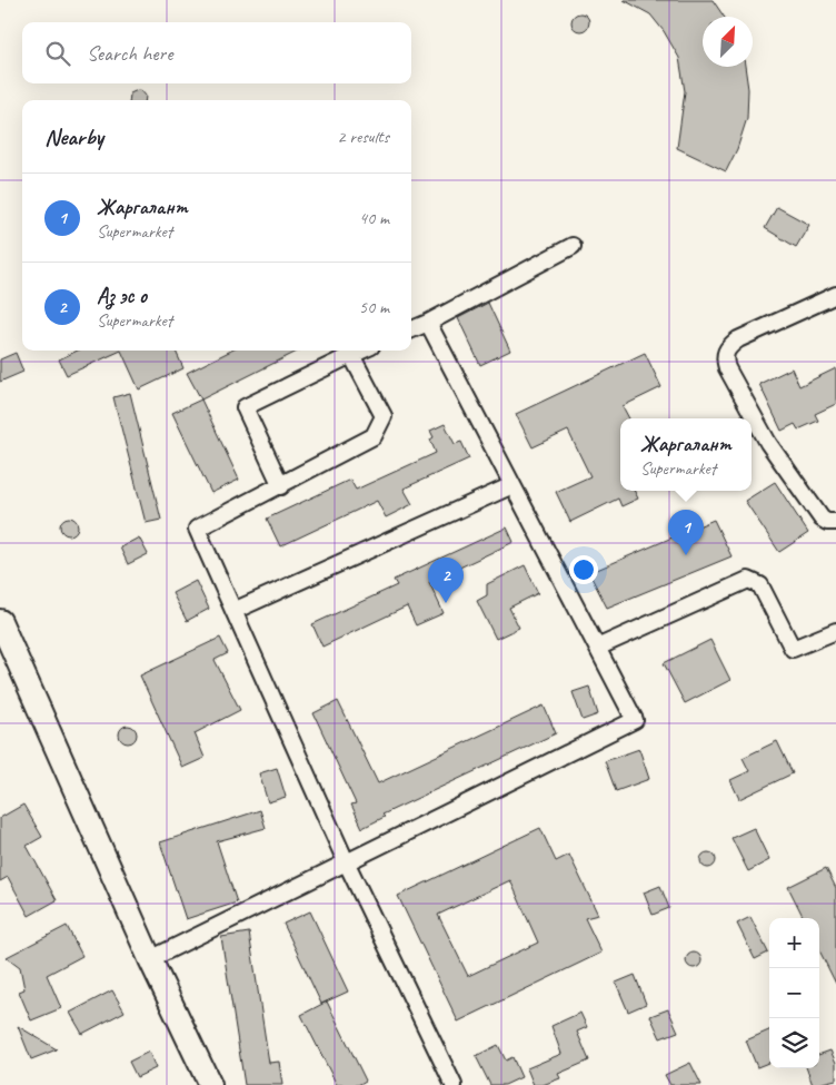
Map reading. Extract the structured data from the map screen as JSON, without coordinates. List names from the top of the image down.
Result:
{
  "north": "top right",
  "page": {
    "search": "Search here",
    "heading": ["Nearby", "2 results"],
    "list": [
      {
        "mark": "1",
        "name": "Жаргалант",
        "note": "Supermarket",
        "value": "40 m"
      },
      {
        "mark": "2",
        "name": "Аз эс о",
        "note": "Supermarket",
        "value": "50 m"
      }
    ],
    "popup": ["Жаргалант", "Supermarket"],
    "pins": ["1", "2"],
    "map_buttons": ["+", "−"]
  }
}
